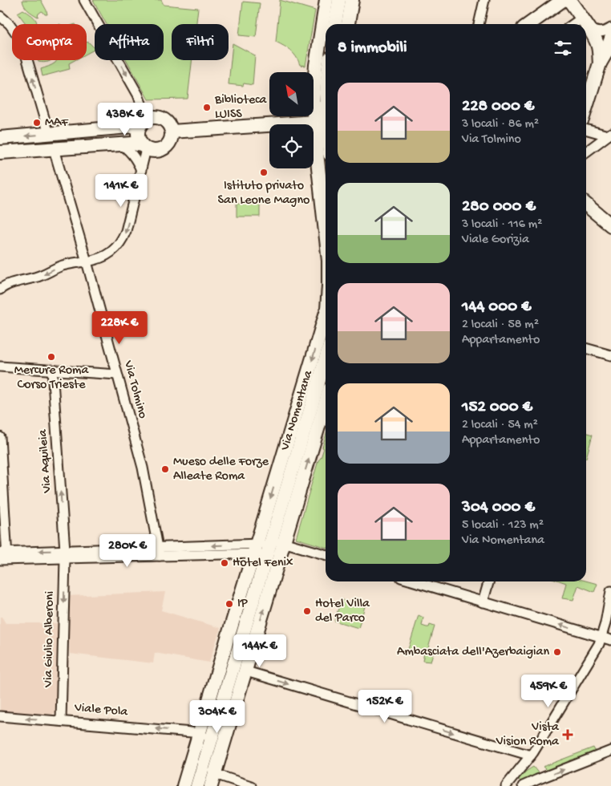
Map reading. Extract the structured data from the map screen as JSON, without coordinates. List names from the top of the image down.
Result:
{
  "streets": {
    "street": [
      "Via Tolmino",
      "Via Nomentana",
      "Via Aquileia",
      "Via Giulio Alberoni",
      "Viale Pola"
    ]
  },
  "crossings": [
    ["Via Nomentana", "Viale Pola"],
    ["Via Aquileia", "Via Giulio Alberoni"],
    ["Via Giulio Alberoni", "Viale Pola"]
  ],
  "one_way": ["Via Giulio Alberoni", "Viale Pola"],
  "places": {
    "other": [
      "Biblioteca LUISS",
      "MAF",
      "Istituto privato San Leone Magno",
      "Mercure Roma Corso Trieste",
      "Mueso delle Forze Alleate Roma",
      "Hotel Fenix",
      "IP",
      "Hotel Villa del Parco",
      "Ambasciata dell'Azerbaigian"
    ],
    "health": ["Vista Vision Roma"]
  },
  "north": "top left",
  "page": {
    "chip": ["Compra", "Affitta", "Filtri"],
    "heading": "8 immobili",
    "list": [
      {
        "name": "228 000 €",
        "note": "3 locali · 86 m² · Via Tolmino"
      },
      {
        "name": "280 000 €",
        "note": "3 locali · 116 m² · Viale Gorizia"
      },
      {
        "name": "144 000 €",
        "note": "2 locali · 58 m² · Appartamento"
      },
      {
        "name": "152 000 €",
        "note": "2 locali · 54 m² · Appartamento"
      },
      {
        "name": "304 000 €",
        "note": "5 locali · 123 m² · Via Nomentana"
      }
    ],
    "price": [
      "438K €",
      "141K €",
      "228K €",
      "280K €",
      "144K €",
      "459K €",
      "152K €",
      "304K €"
    ]
  }
}
